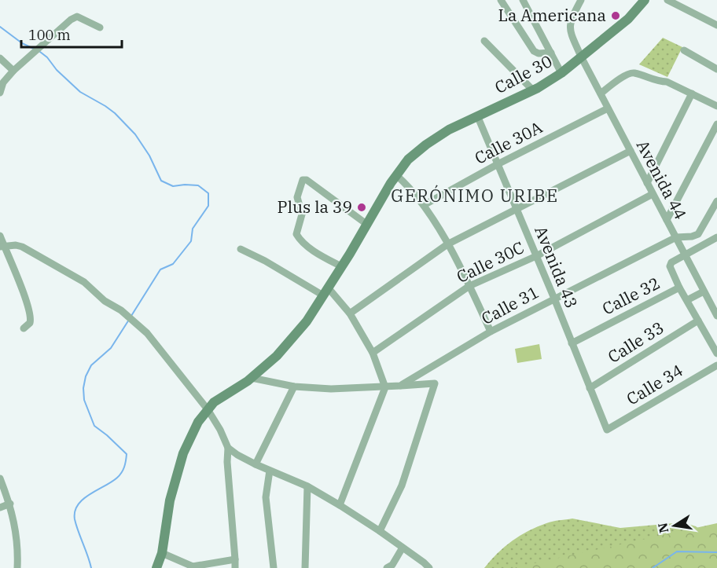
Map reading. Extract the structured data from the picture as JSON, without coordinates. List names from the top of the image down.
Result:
{
  "streets": {
    "main road": ["Calle 30"],
    "street": [
      "Calle 30A",
      "Avenida 44",
      "Calle 30C",
      "Avenida 43",
      "Calle 32",
      "Calle 31",
      "Calle 33",
      "Calle 34"
    ]
  },
  "crossings": [
    ["Calle 30", "Avenida 44"],
    ["Calle 30", "Avenida 43"],
    ["Calle 30", "Calle 31"],
    ["Calle 30A", "Avenida 44"],
    ["Calle 30A", "Avenida 43"],
    ["Avenida 44", "Calle 30C"],
    ["Avenida 44", "Calle 31"],
    ["Calle 30C", "Avenida 43"],
    ["Avenida 43", "Calle 32"],
    ["Avenida 43", "Calle 31"],
    ["Avenida 43", "Calle 33"],
    ["Avenida 43", "Calle 34"]
  ],
  "districts": ["GERÓNIMO URIBE"],
  "places": ["La Americana", "Plus la 39"],
  "scale_bar": "100 m",
  "north": "left"
}
